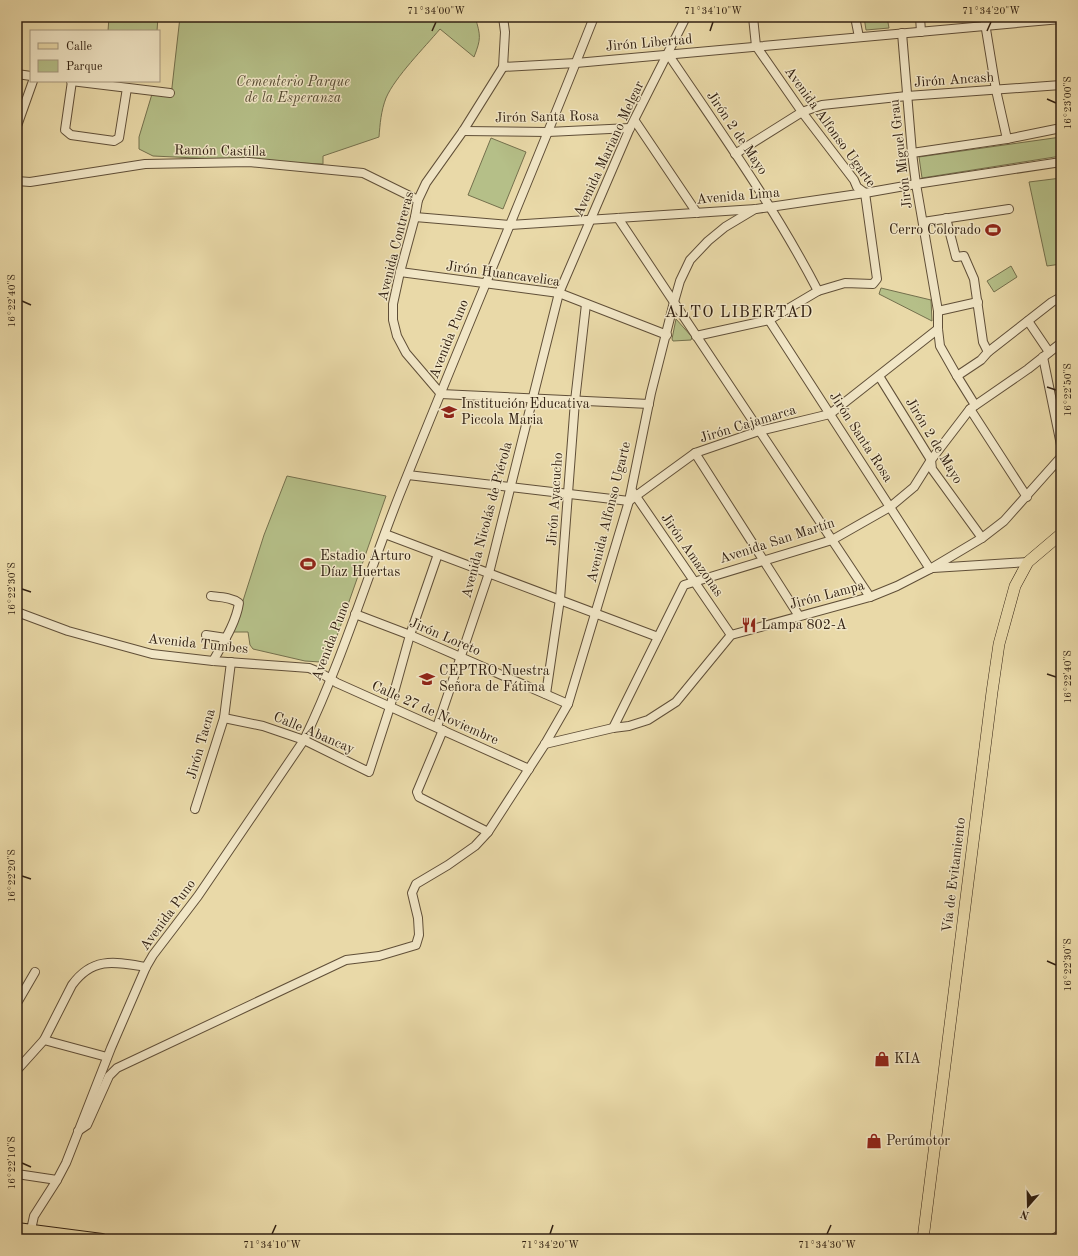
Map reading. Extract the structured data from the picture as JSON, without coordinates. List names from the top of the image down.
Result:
{
  "streets": {
    "highway": ["Vía de Evitamiento"],
    "street": [
      "Jirón Libertad",
      "Jirón Ancash",
      "Jirón Santa Rosa",
      "Avenida Alfonso Ugarte",
      "Jirón 2 de Mayo",
      "Avenida Mariano Melgar",
      "Ramón Castilla",
      "Jirón Miguel Grau",
      "Avenida Lima",
      "Avenida Contreras",
      "Jirón Huancavelica",
      "Avenida Puno",
      "Jirón Cajamarca",
      "Jirón Ayacucho",
      "Avenida Nicolás de Piérola",
      "Avenida San Martín",
      "Jirón Amazonas",
      "Jirón Lampa",
      "Jirón Loreto",
      "Avenida Tumbes",
      "Calle 27 de Noviembre",
      "Calle Abancay",
      "Jirón Tacna"
    ]
  },
  "crossings": [
    ["Jirón Libertad", "Avenida Alfonso Ugarte"],
    ["Jirón Libertad", "Jirón 2 de Mayo"],
    ["Jirón Libertad", "Avenida Mariano Melgar"],
    ["Jirón Libertad", "Jirón Miguel Grau"],
    ["Jirón Libertad", "Avenida Contreras"],
    ["Jirón Libertad", "Avenida Puno"],
    ["Jirón Ancash", "Avenida Alfonso Ugarte"],
    ["Jirón Ancash", "Jirón 2 de Mayo"],
    ["Jirón Ancash", "Jirón Miguel Grau"],
    ["Jirón Santa Rosa", "Avenida Alfonso Ugarte"],
    ["Jirón Santa Rosa", "Avenida Mariano Melgar"],
    ["Jirón Santa Rosa", "Avenida Contreras"],
    ["Jirón Santa Rosa", "Avenida Puno"],
    ["Jirón Santa Rosa", "Jirón Cajamarca"],
    ["Jirón Santa Rosa", "Avenida San Martín"],
    ["Jirón Santa Rosa", "Jirón Lampa"],
    ["Avenida Alfonso Ugarte", "Jirón 2 de Mayo"],
    ["Avenida Alfonso Ugarte", "Avenida Lima"],
    ["Avenida Alfonso Ugarte", "Jirón Huancavelica"],
    ["Avenida Alfonso Ugarte", "Avenida Puno"],
    ["Avenida Alfonso Ugarte", "Jirón Cajamarca"],
    ["Avenida Alfonso Ugarte", "Avenida Nicolás de Piérola"],
    ["Avenida Alfonso Ugarte", "Jirón Amazonas"],
    ["Avenida Alfonso Ugarte", "Jirón Loreto"],
    ["Avenida Alfonso Ugarte", "Calle 27 de Noviembre"],
    ["Jirón 2 de Mayo", "Avenida Mariano Melgar"],
    ["Jirón 2 de Mayo", "Avenida Lima"],
    ["Jirón 2 de Mayo", "Jirón Cajamarca"],
    ["Jirón 2 de Mayo", "Avenida San Martín"],
    ["Jirón 2 de Mayo", "Jirón Lampa"],
    ["Avenida Mariano Melgar", "Avenida Lima"],
    ["Avenida Mariano Melgar", "Jirón Huancavelica"],
    ["Avenida Mariano Melgar", "Avenida Nicolás de Piérola"],
    ["Ramón Castilla", "Avenida Contreras"],
    ["Jirón Miguel Grau", "Avenida Lima"],
    ["Jirón Miguel Grau", "Jirón Cajamarca"],
    ["Jirón Miguel Grau", "Avenida San Martín"],
    ["Jirón Miguel Grau", "Jirón Lampa"],
    ["Avenida Lima", "Avenida Contreras"],
    ["Avenida Lima", "Avenida Puno"],
    ["Avenida Contreras", "Jirón Huancavelica"],
    ["Avenida Contreras", "Avenida Puno"],
    ["Jirón Huancavelica", "Avenida Puno"],
    ["Jirón Huancavelica", "Jirón Ayacucho"],
    ["Jirón Huancavelica", "Avenida Nicolás de Piérola"],
    ["Avenida Puno", "Jirón Loreto"],
    ["Avenida Puno", "Avenida Tumbes"],
    ["Avenida Puno", "Calle 27 de Noviembre"],
    ["Avenida Puno", "Calle Abancay"],
    ["Jirón Cajamarca", "Jirón Amazonas"],
    ["Jirón Ayacucho", "Jirón Loreto"],
    ["Avenida Nicolás de Piérola", "Jirón Loreto"],
    ["Avenida Nicolás de Piérola", "Calle 27 de Noviembre"],
    ["Avenida San Martín", "Jirón Amazonas"],
    ["Jirón Amazonas", "Jirón Lampa"],
    ["Avenida Tumbes", "Calle 27 de Noviembre"],
    ["Avenida Tumbes", "Jirón Tacna"],
    ["Calle 27 de Noviembre", "Calle Abancay"],
    ["Calle Abancay", "Jirón Tacna"]
  ],
  "districts": ["ALTO LIBERTAD"],
  "parks": ["Cementerio Parque de la Esperanza"],
  "places": {
    "sports": ["Cerro Colorado", "Estadio Arturo Díaz Huertas"],
    "school or university": ["Institución Educativa Piccola Maria", "CEPTRO Nuestra Señora de Fátima"],
    "restaurant": ["Lampa 802-A"],
    "shop": ["KIA", "Perúmotor"]
  },
  "legend": ["Calle", "Parque"],
  "north": "bottom",
  "coordinates": [
    "71°34'00\"W",
    "71°34'10\"W",
    "71°34'20\"W",
    "16°23'00\"S",
    "16°22'40\"S",
    "16°22'50\"S",
    "16°22'30\"S",
    "16°22'20\"S",
    "16°22'10\"S",
    "71°34'30\"W"
  ]
}
